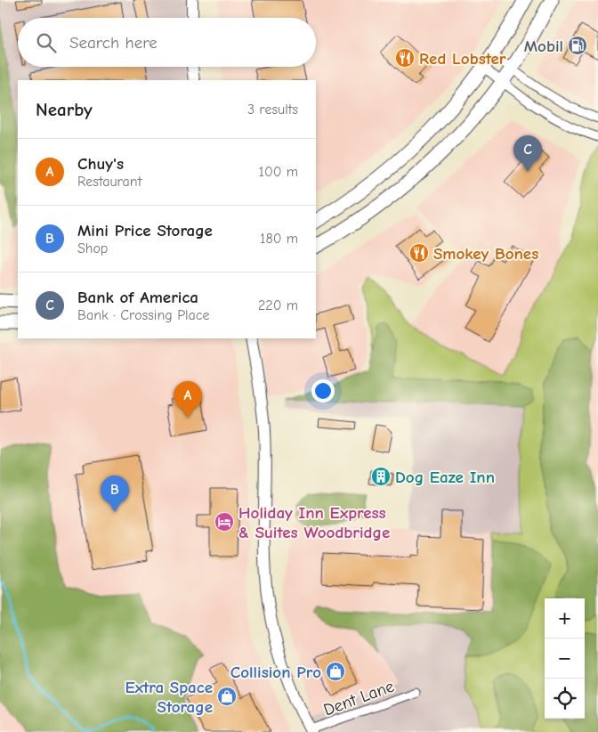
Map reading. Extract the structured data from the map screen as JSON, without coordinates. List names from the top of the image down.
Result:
{
  "streets": {
    "street": ["Dent Lane"]
  },
  "places": {
    "fuel station": ["Mobil"],
    "restaurant": ["Red Lobster", "Smokey Bones"],
    "building": ["Dog Eaze Inn"],
    "hotel": ["Holiday Inn Express & Suites Woodbridge"],
    "shop": ["Collision Pro", "Extra Space Storage"]
  },
  "page": {
    "search": "Search here",
    "heading": ["Nearby", "3 results"],
    "pins": ["C", "A", "B"],
    "list": [
      {
        "mark": "A",
        "name": "Chuy's",
        "note": "Restaurant",
        "value": "100 m"
      },
      {
        "mark": "B",
        "name": "Mini Price Storage",
        "note": "Shop",
        "value": "180 m"
      },
      {
        "mark": "C",
        "name": "Bank of America",
        "note": "Bank · Crossing Place",
        "value": "220 m"
      }
    ],
    "map_buttons": ["+", "−"]
  }
}
